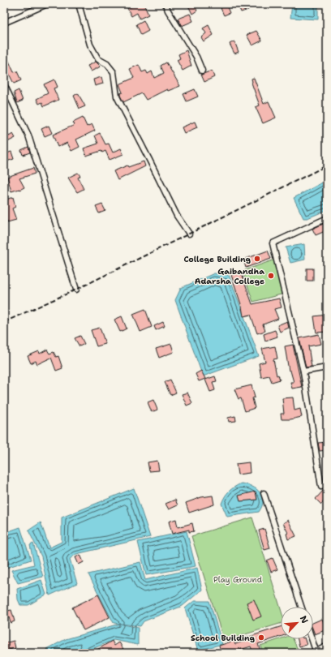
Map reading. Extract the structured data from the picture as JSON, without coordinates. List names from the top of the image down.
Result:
{
  "parks": ["Play Ground"],
  "places": ["College Building", "Gaibandha Adarsha College", "School Building"],
  "north": "top right"
}
